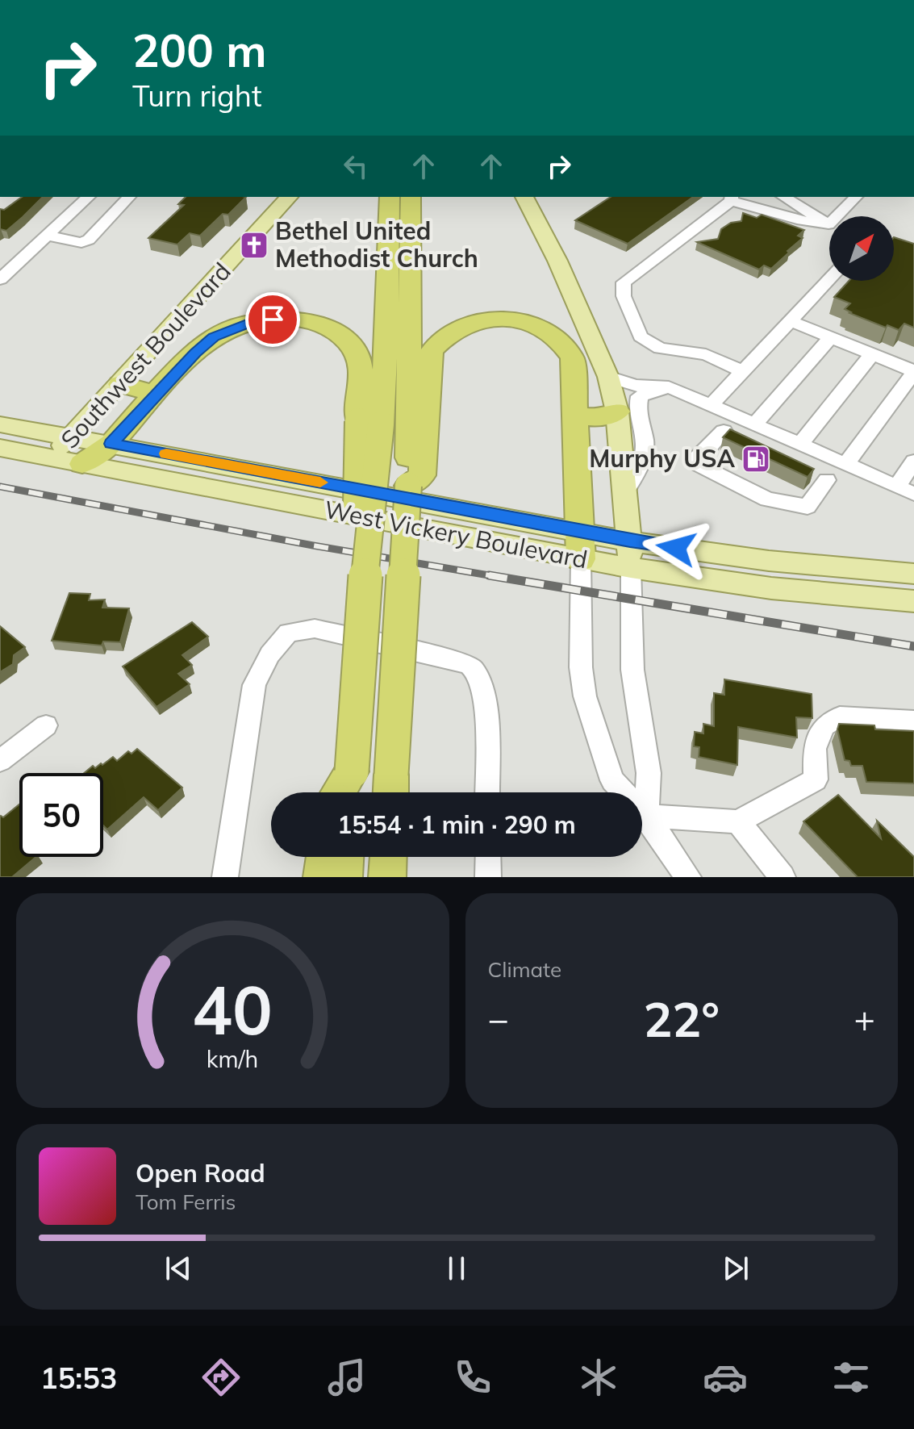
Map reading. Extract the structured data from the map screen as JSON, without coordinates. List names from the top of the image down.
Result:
{
  "streets": {
    "main road": ["Southwest Boulevard", "West Vickery Boulevard"]
  },
  "crossings": [
    ["Southwest Boulevard", "West Vickery Boulevard"]
  ],
  "places": {
    "church": ["Bethel United Methodist Church"],
    "fuel station": ["Murphy USA"]
  },
  "north": "top right",
  "page": {
    "turn": ["200 m", "Turn right"],
    "limit": "50",
    "trip": "15:54 · 1 min · 290 m",
    "tile": "Climate",
    "heat": ["−", "22°", "+"],
    "song": ["Open Road", "Tom Ferris"],
    "tabs": "15:53",
    "gauge": ["40", "km/h"]
  }
}
